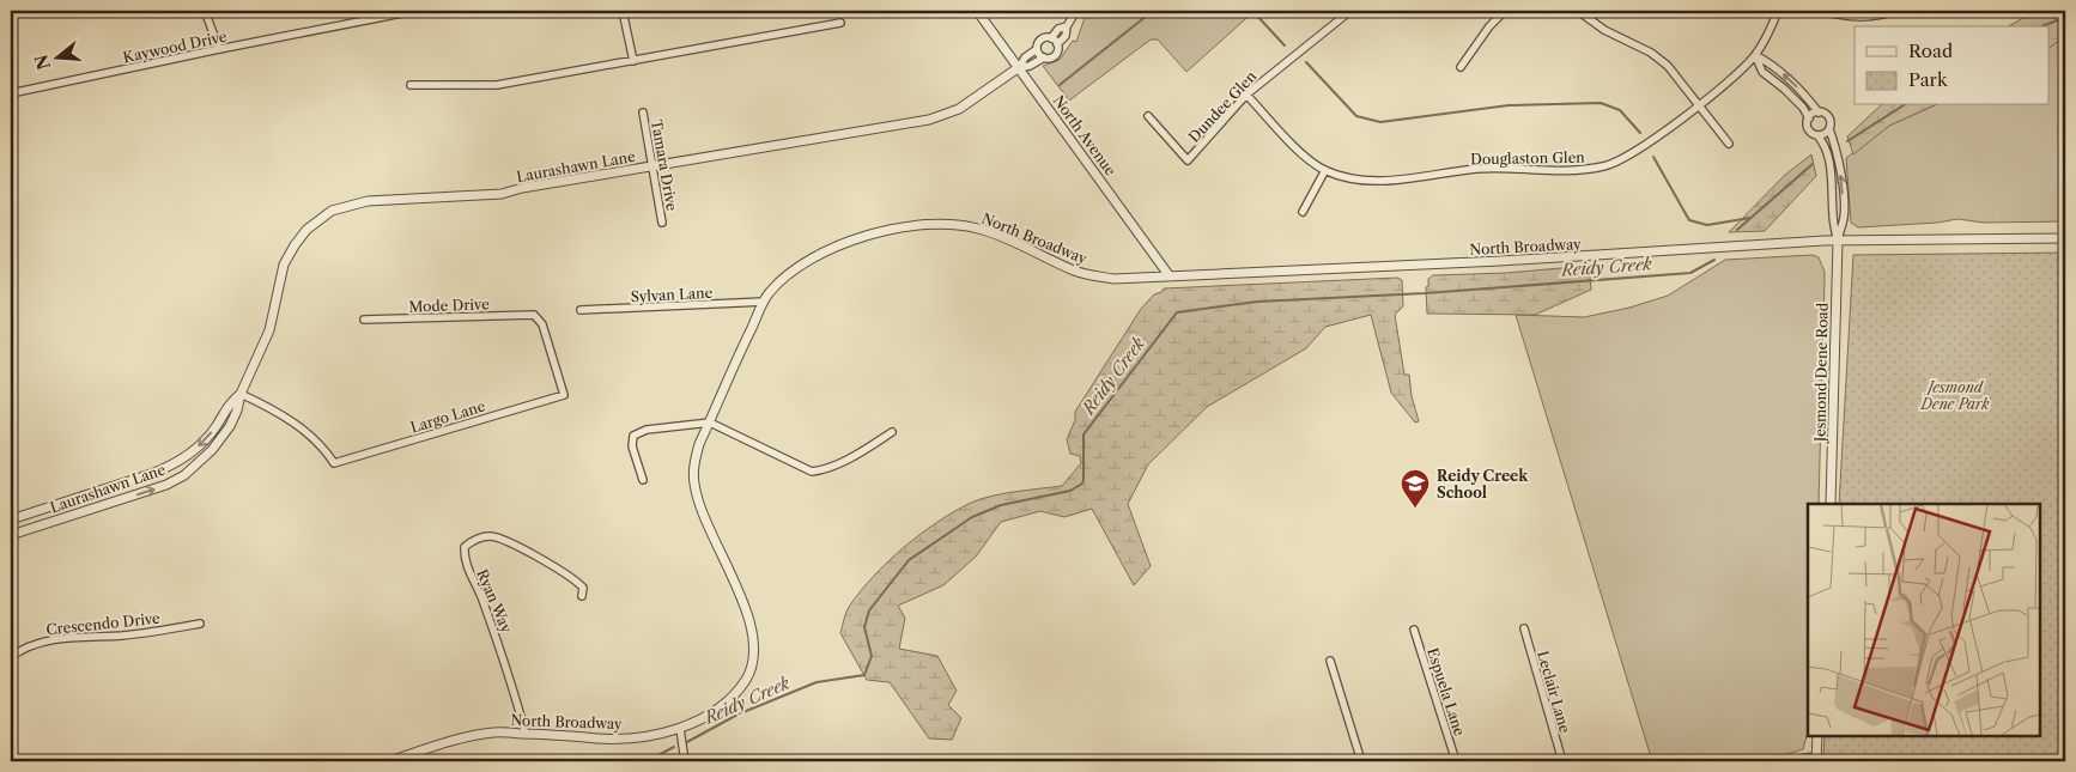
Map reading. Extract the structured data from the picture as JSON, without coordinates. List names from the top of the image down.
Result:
{
  "streets": {
    "street": [
      "Kaywood Drive",
      "Dundee Glen",
      "North Avenue",
      "Douglaston Glen",
      "Tamara Drive",
      "Laurashawn Lane",
      "North Broadway",
      "Sylvan Lane",
      "Mode Drive",
      "Jesmond Dene Road",
      "Largo Lane",
      "Ryan Way",
      "Crescendo Drive",
      "Espuela Lane",
      "Leclair Lane"
    ]
  },
  "crossings": [
    ["Dundee Glen", "Douglaston Glen"],
    ["North Avenue", "Laurashawn Lane"],
    ["North Avenue", "North Broadway"],
    ["Tamara Drive", "Laurashawn Lane"],
    ["Laurashawn Lane", "Largo Lane"],
    ["North Broadway", "Sylvan Lane"],
    ["North Broadway", "Jesmond Dene Road"],
    ["North Broadway", "Ryan Way"],
    ["Mode Drive", "Largo Lane"]
  ],
  "water": ["Reidy Creek"],
  "parks": ["Jesmond Dene Park"],
  "places": {
    "school or university": ["Reidy Creek School"]
  },
  "legend": ["Road", "Park"],
  "north": "left"
}
